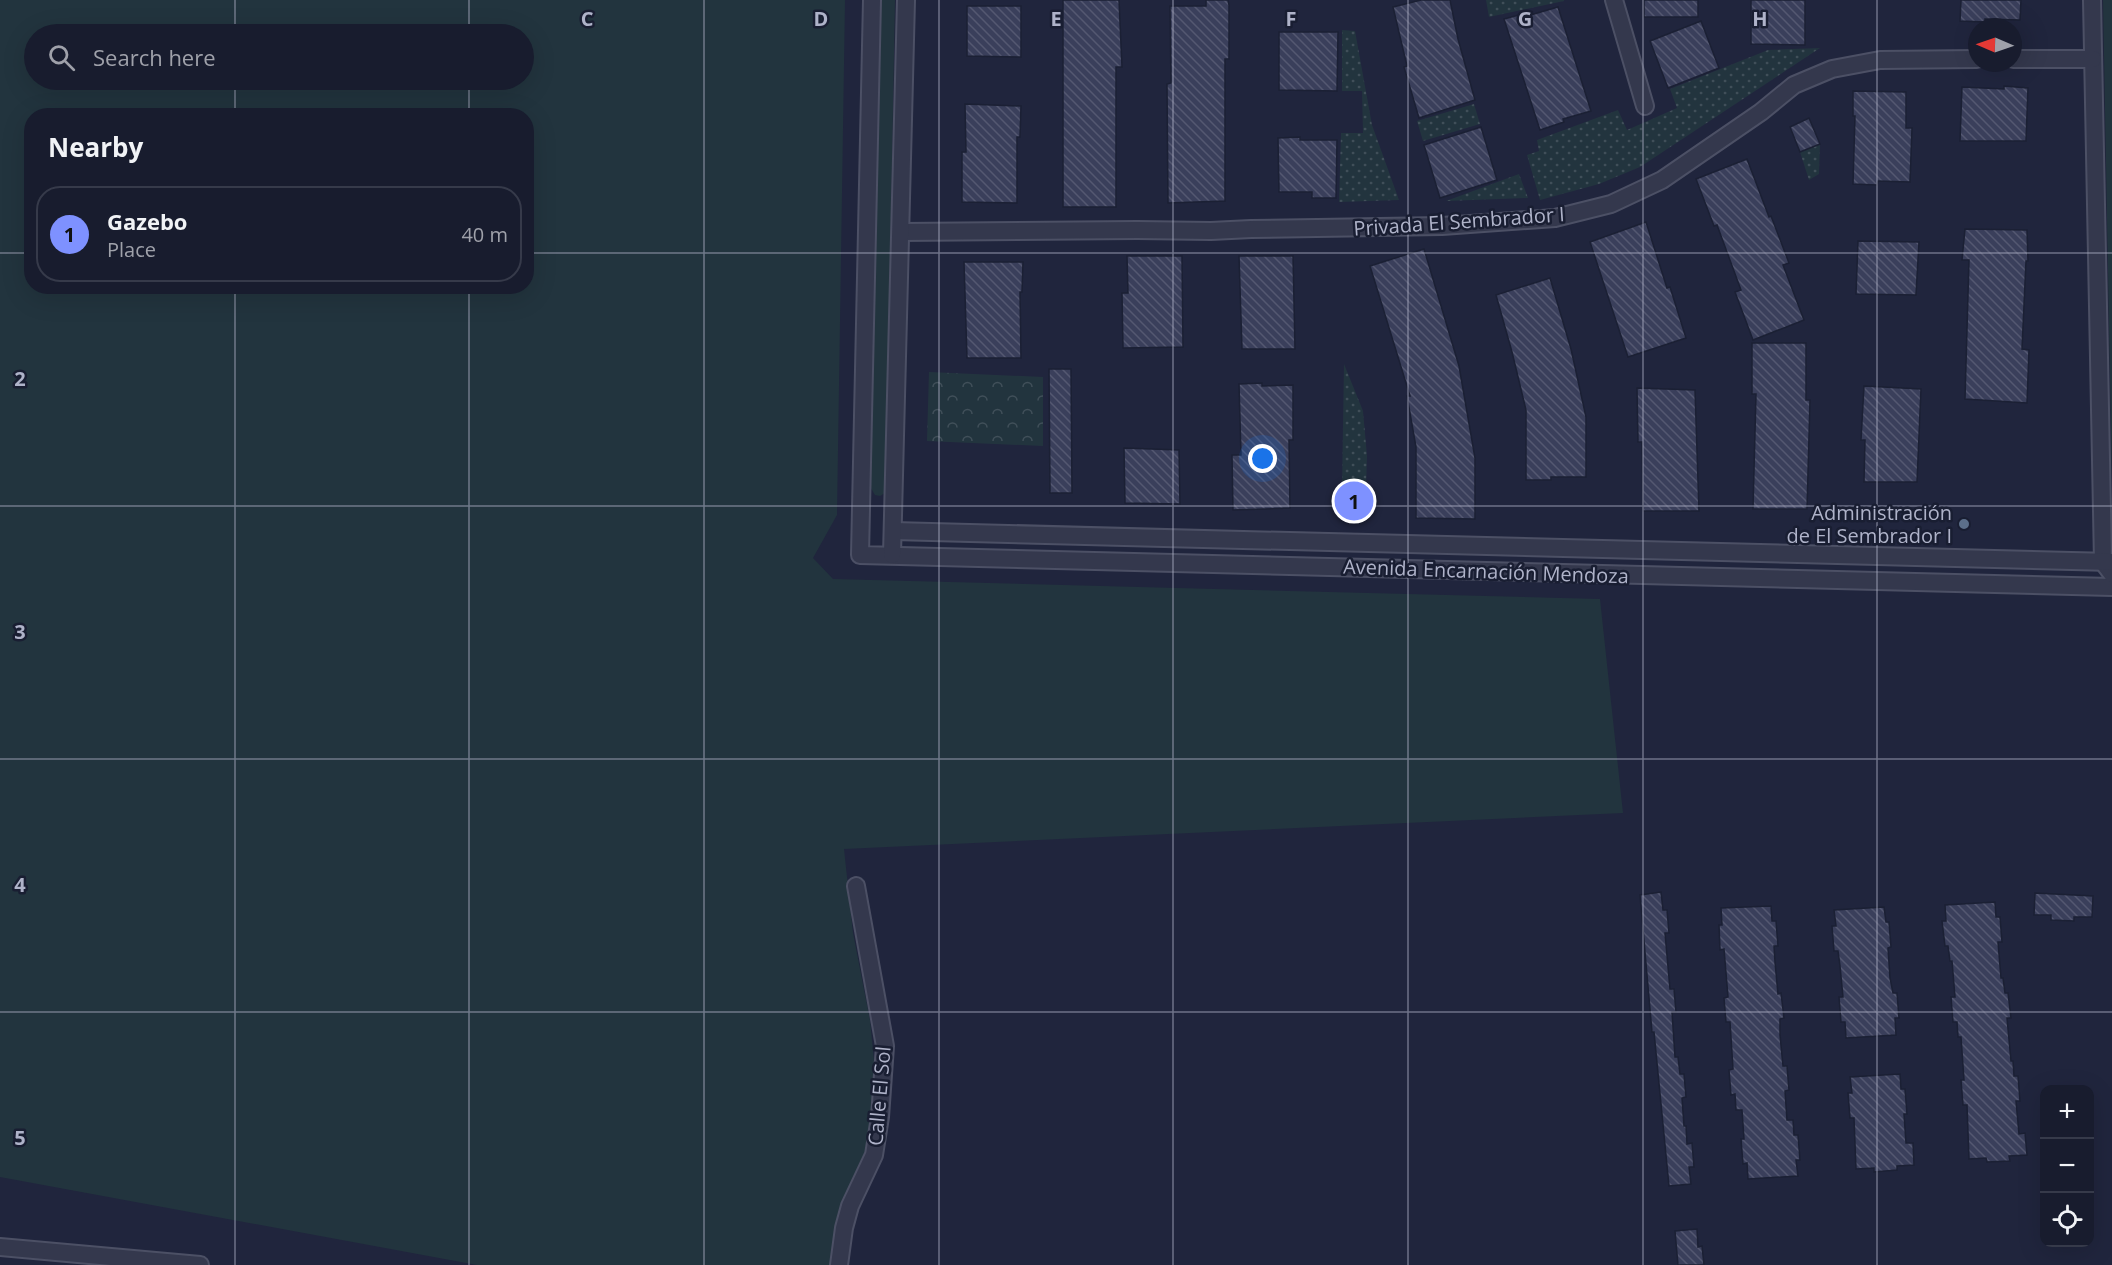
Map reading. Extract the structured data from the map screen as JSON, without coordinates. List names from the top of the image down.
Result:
{
  "streets": {
    "street": ["Privada El Sembrador I", "Avenida Encarnación Mendoza", "Calle El Sol"]
  },
  "places": ["Administración de El Sembrador I"],
  "north": "left",
  "page": {
    "search": "Search here",
    "heading": "Nearby",
    "list": [
      {
        "mark": "1",
        "name": "Gazebo",
        "note": "Place",
        "value": "40 m"
      }
    ],
    "pins": "1",
    "map_buttons": ["+", "−"]
  },
  "grid": {
    "columns": [
      "C",
      "D",
      "E",
      "F",
      "G",
      "H"
    ],
    "rows": [
      "2",
      "3",
      "4",
      "5"
    ]
  }
}
